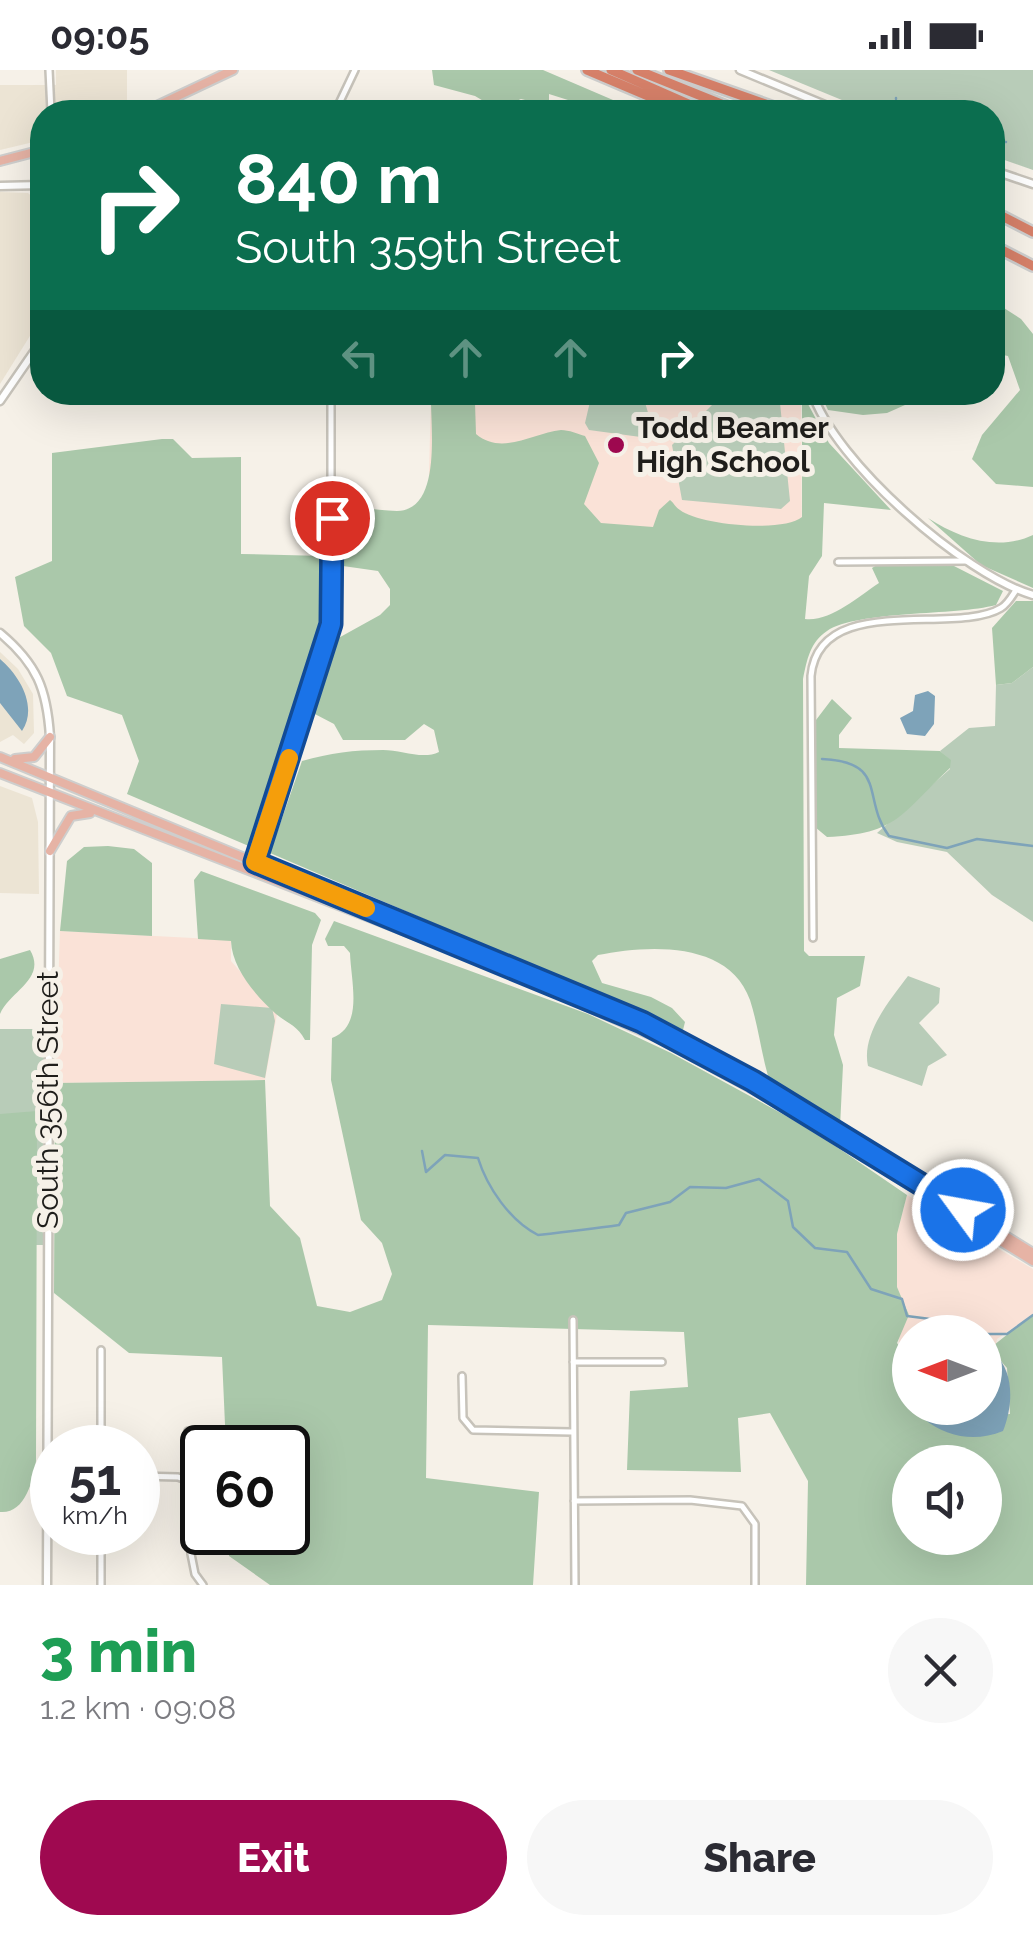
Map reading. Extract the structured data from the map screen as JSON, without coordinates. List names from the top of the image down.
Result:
{
  "streets": {
    "main road": ["South 356th Street"]
  },
  "places": ["Todd Beamer High School"],
  "north": "left",
  "page": {
    "status": "09:05",
    "turn": ["840 m", "South 359th Street"],
    "speed": "51 km/h",
    "limit": "60",
    "heading": ["3 min", "1.2 km · 09:08"],
    "buttons": ["Exit", "Share"]
  }
}
